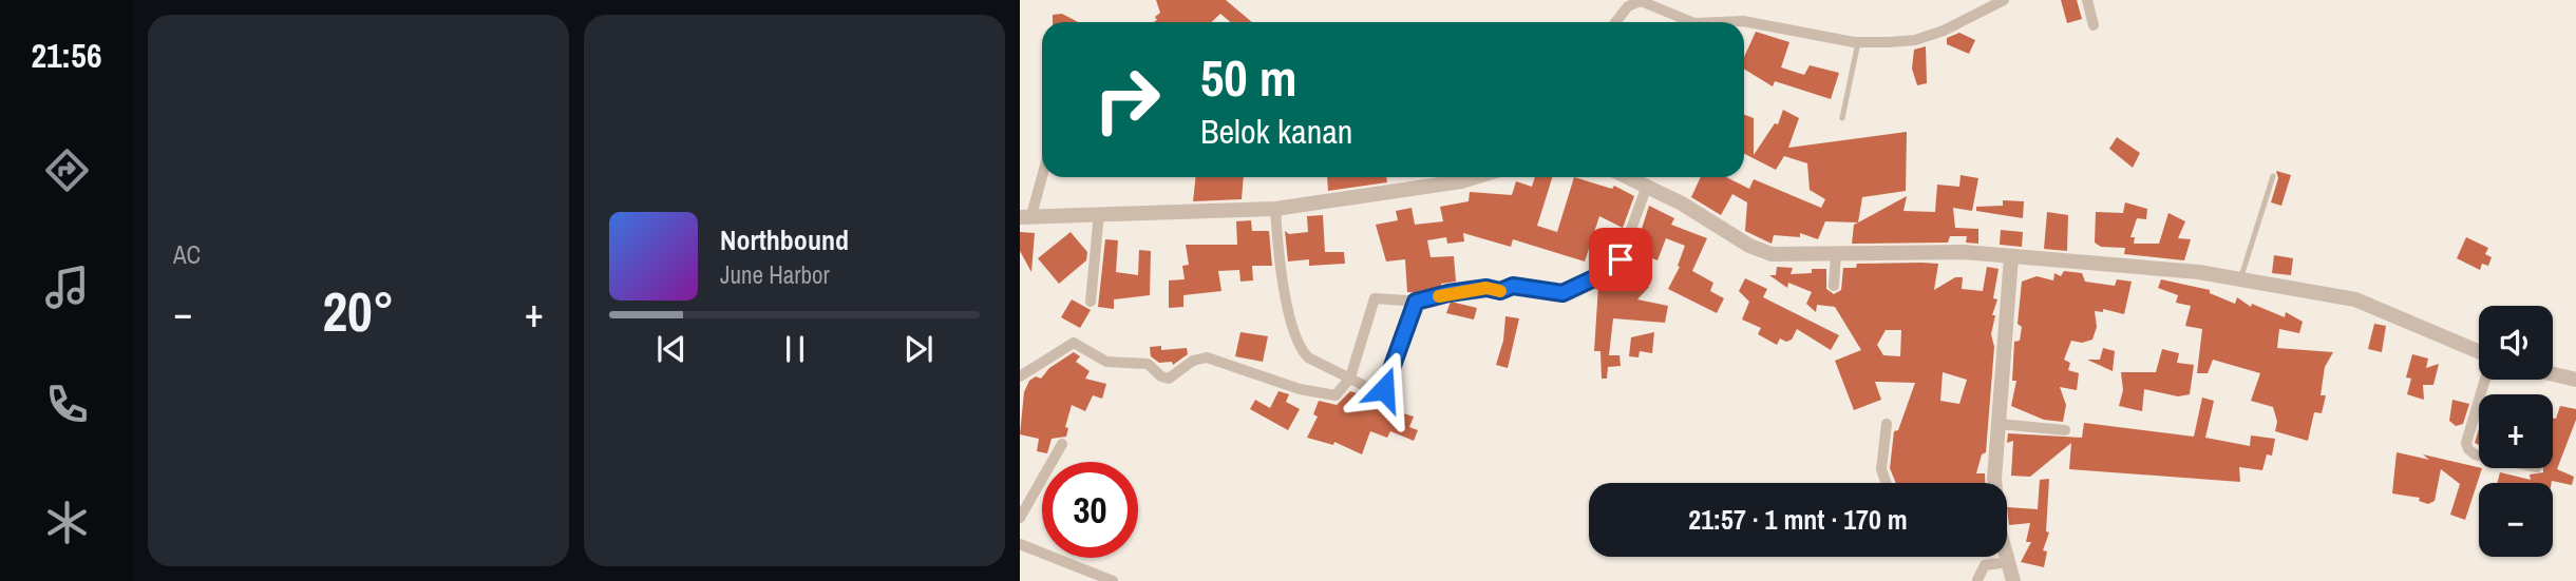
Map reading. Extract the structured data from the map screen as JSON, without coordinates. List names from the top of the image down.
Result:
{
  "page": {
    "tabs": "21:56",
    "tile": "AC",
    "turn": ["50 m", "Belok kanan"],
    "song": ["Northbound", "June Harbor"],
    "heat": ["−", "20°", "+"],
    "map_buttons": ["+", "−"],
    "limit": "30",
    "trip": "21:57 · 1 mnt · 170 m"
  }
}
